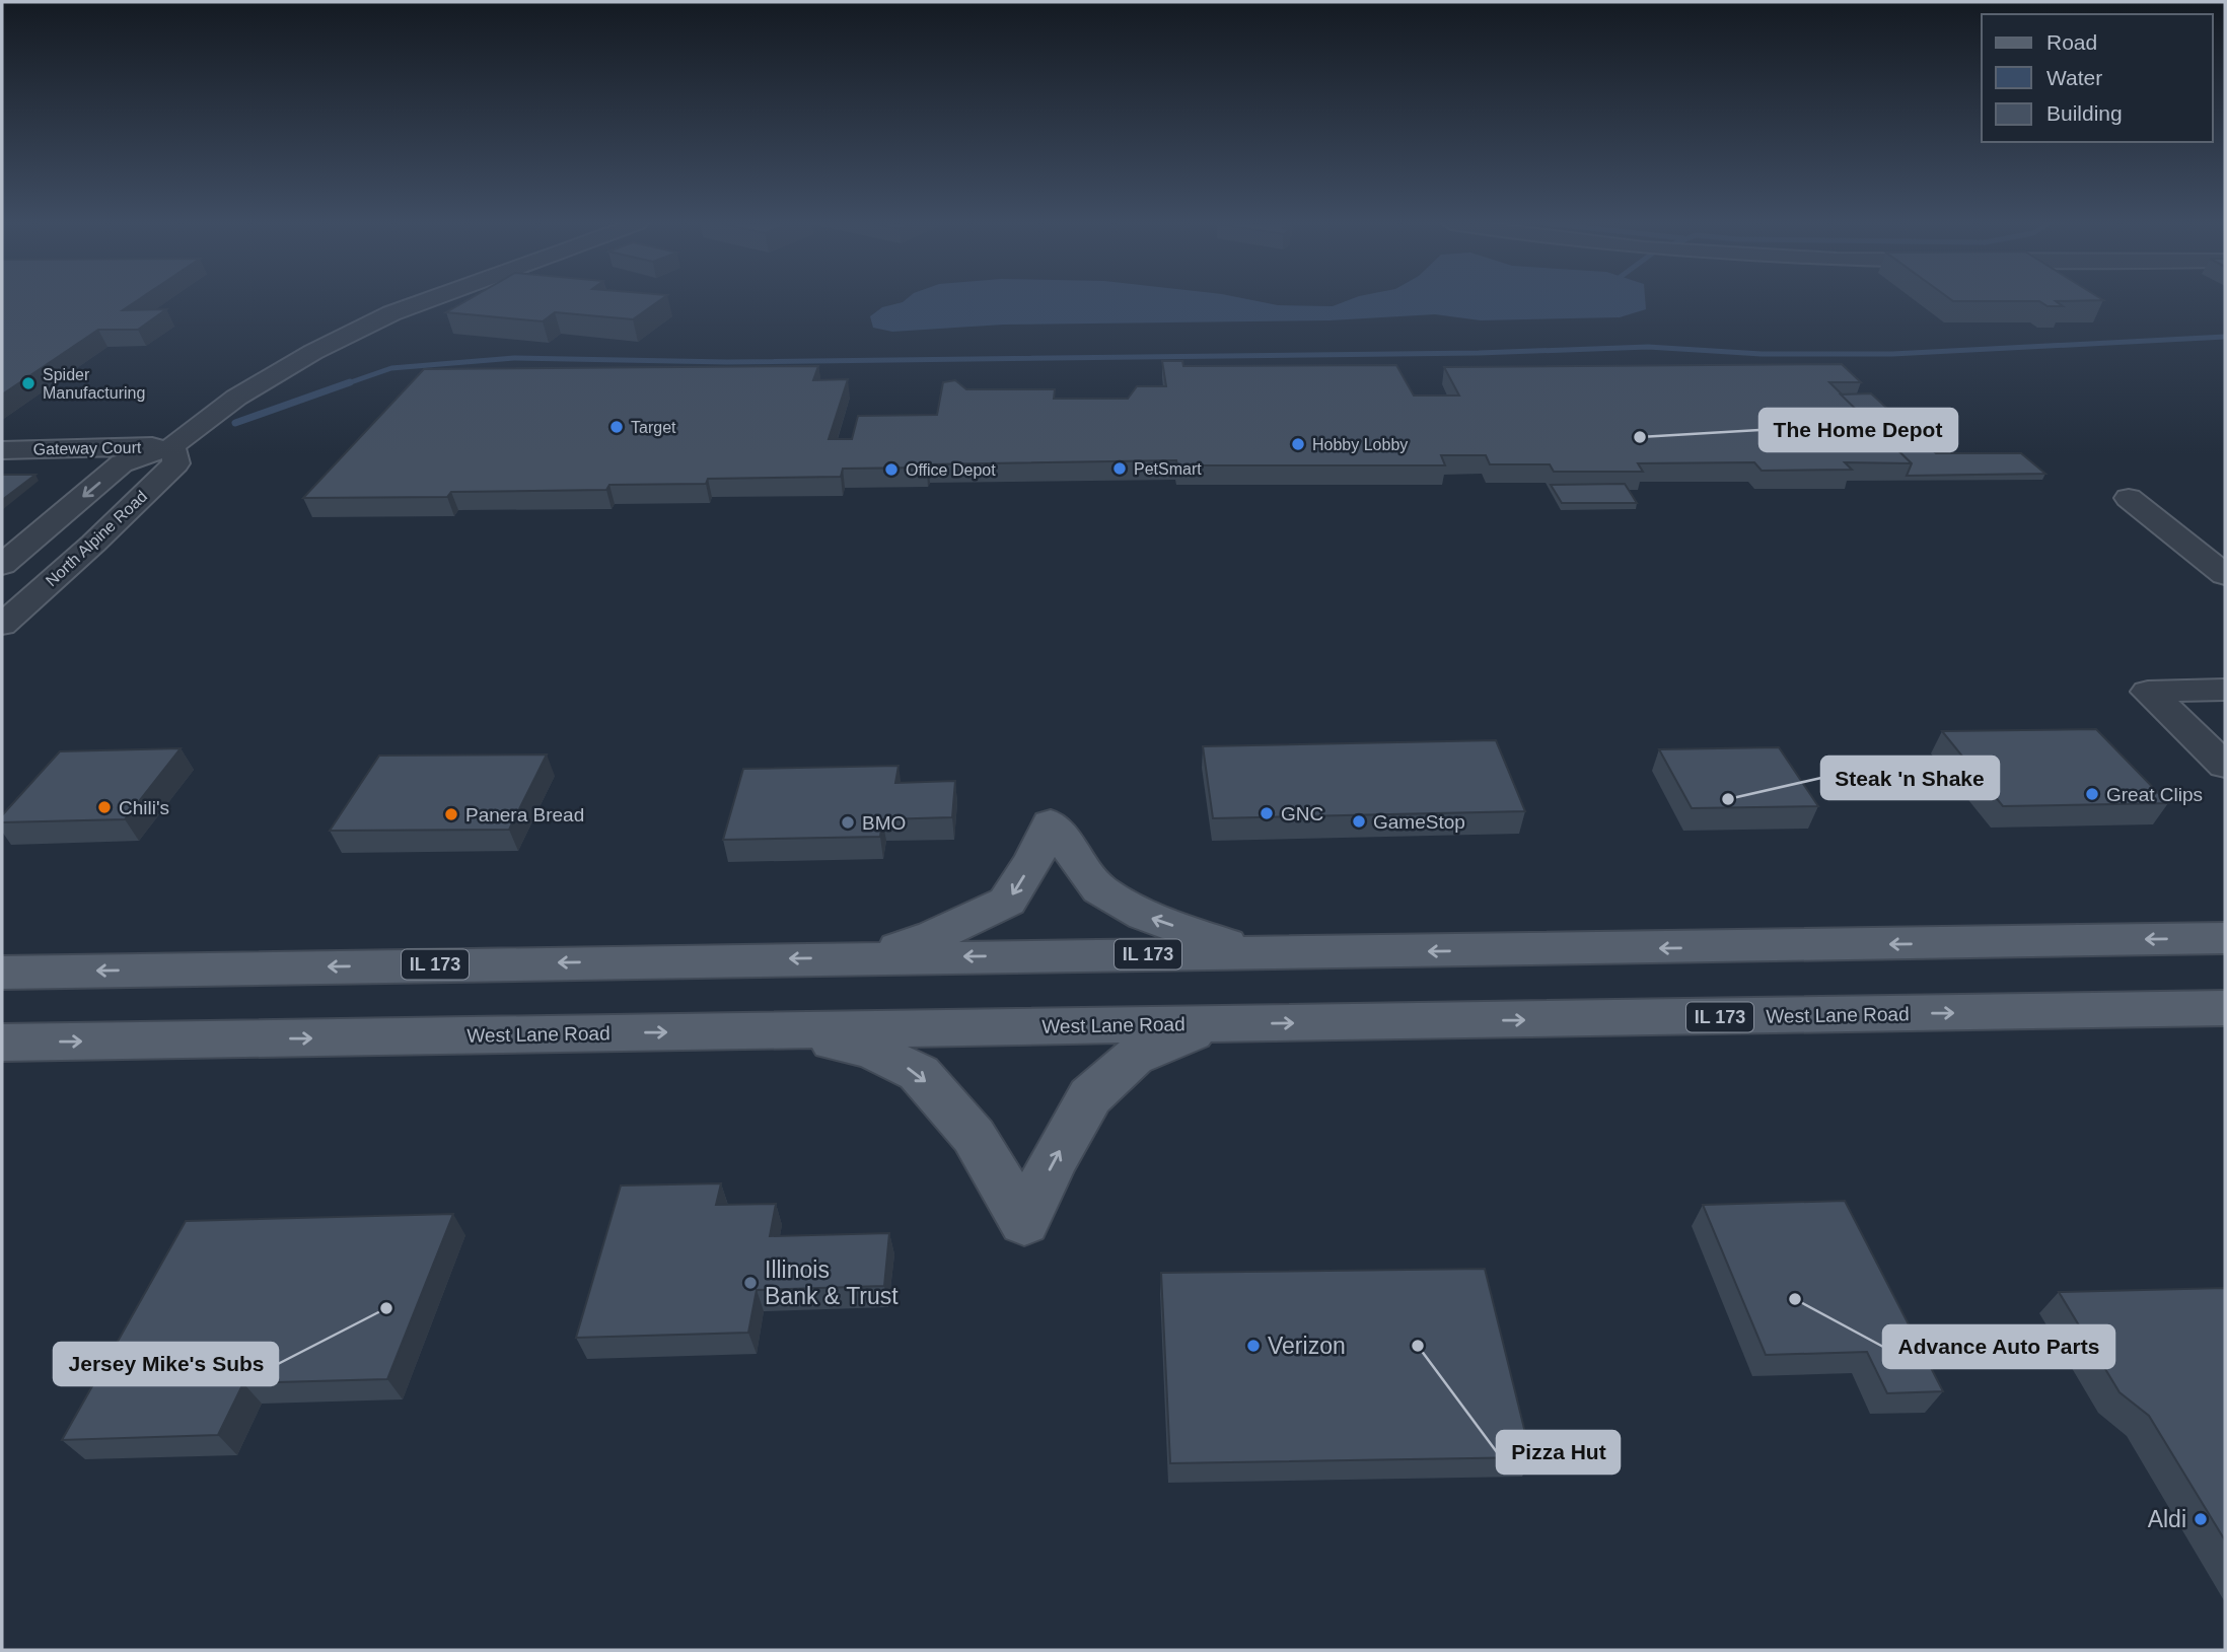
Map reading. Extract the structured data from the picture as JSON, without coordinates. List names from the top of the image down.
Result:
{
  "streets": {
    "main road": ["IL 173", "West Lane Road"],
    "street": ["Gateway Court", "North Alpine Road"]
  },
  "crossings": [
    ["Gateway Court", "North Alpine Road"]
  ],
  "places": [
    "Spider Manufacturing",
    "Target",
    "The Home Depot",
    "Hobby Lobby",
    "PetSmart",
    "Office Depot",
    "Great Clips",
    "Steak 'n Shake",
    "Chili's",
    "GNC",
    "Panera Bread",
    "GameStop",
    "BMO",
    "Illinois Bank & Trust",
    "Advance Auto Parts",
    "Jersey Mike's Subs",
    "Verizon",
    "Pizza Hut",
    "Aldi"
  ],
  "legend": ["Road", "Water", "Building"]
}
